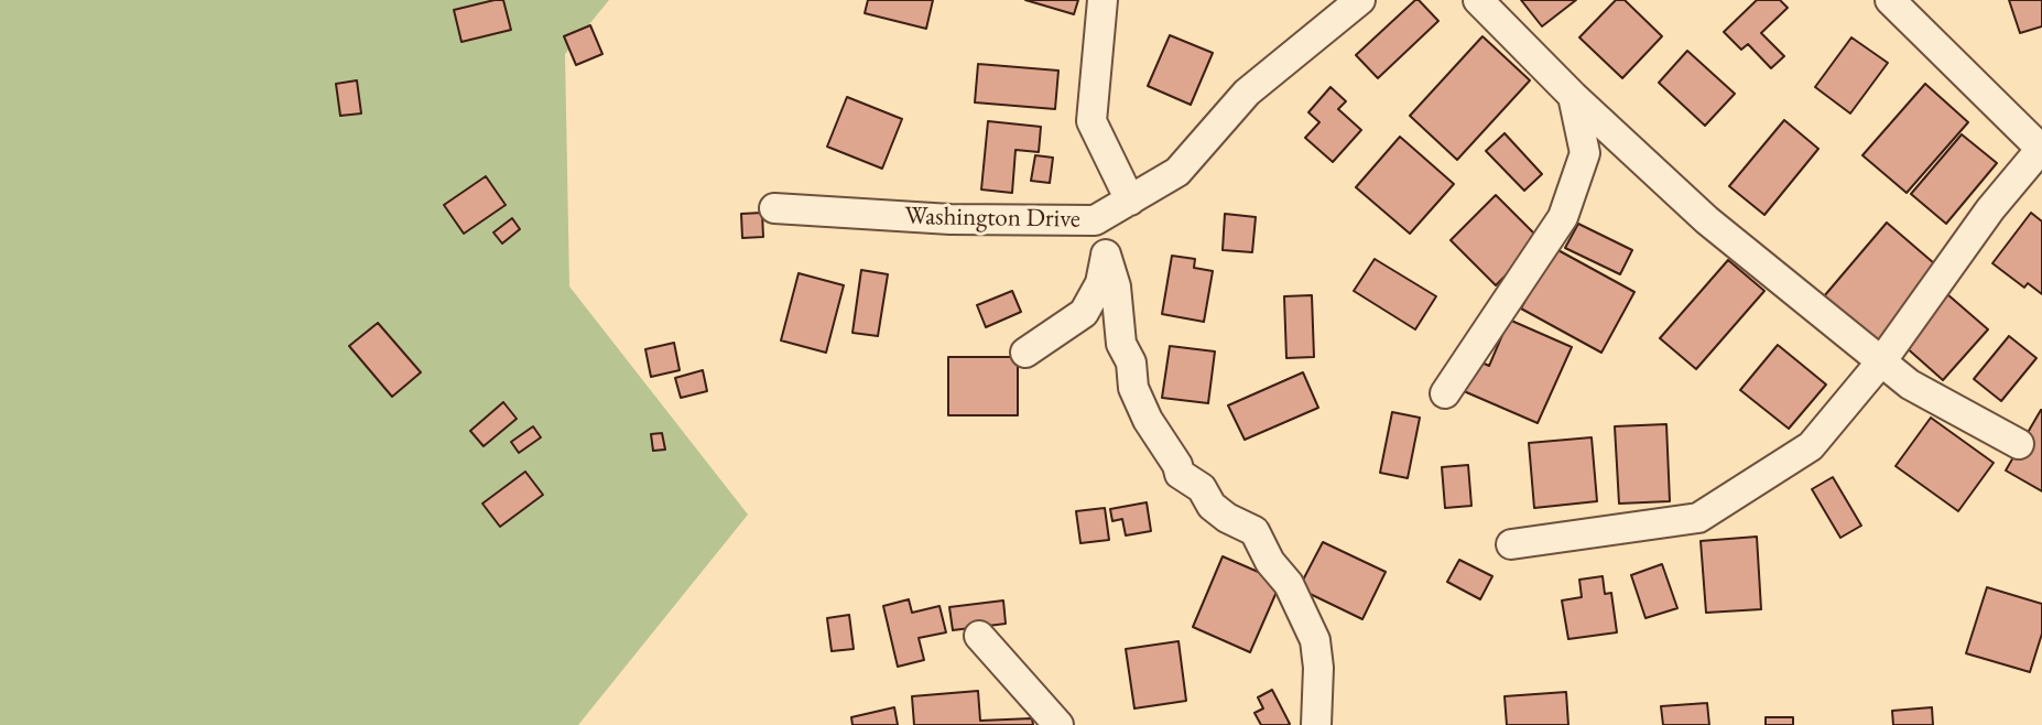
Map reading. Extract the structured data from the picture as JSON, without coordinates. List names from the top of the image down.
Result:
{
  "streets": {
    "street": ["Washington Drive"]
  }
}
